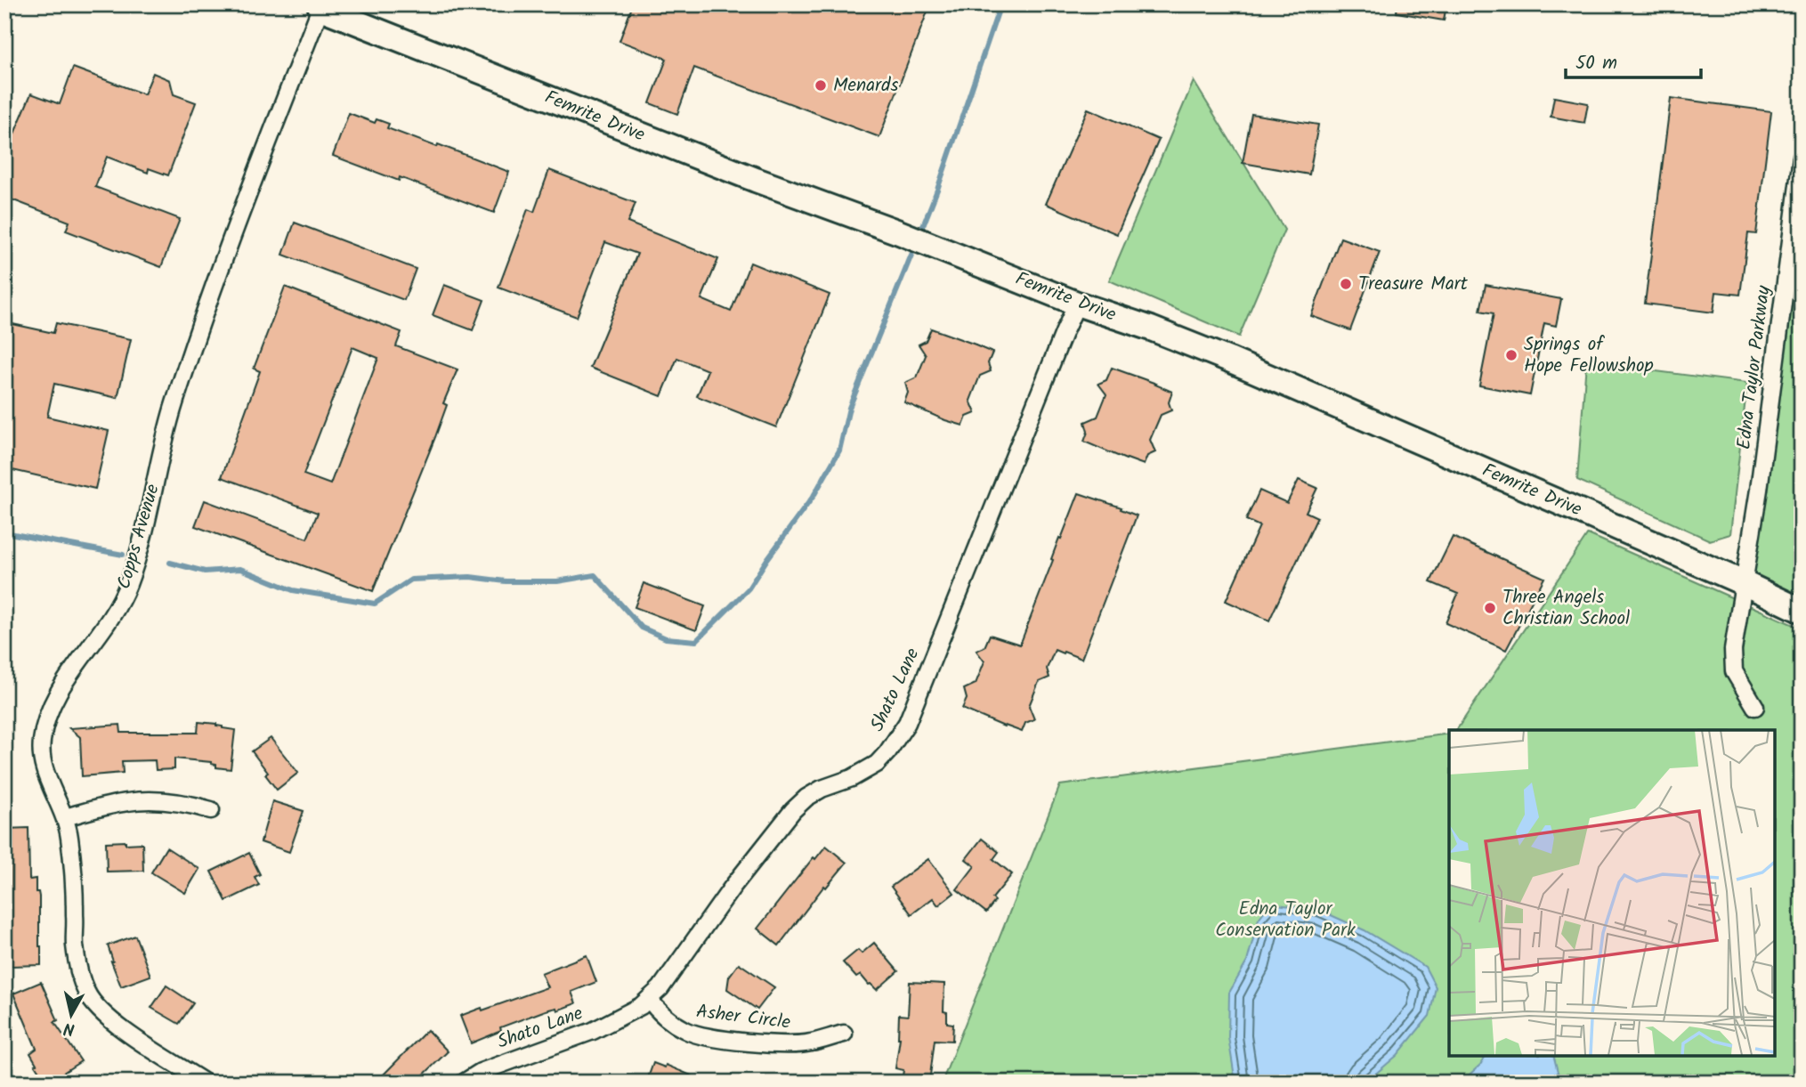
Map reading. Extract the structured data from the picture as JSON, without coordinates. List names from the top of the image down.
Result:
{
  "streets": {
    "street": [
      "Femrite Drive",
      "Edna Taylor Parkway",
      "Copps Avenue",
      "Shato Lane",
      "Asher Circle"
    ]
  },
  "crossings": [
    ["Femrite Drive", "Edna Taylor Parkway"],
    ["Femrite Drive", "Copps Avenue"],
    ["Femrite Drive", "Shato Lane"],
    ["Shato Lane", "Asher Circle"]
  ],
  "parks": ["Edna Taylor Conservation Park"],
  "places": [
    "Menards",
    "Treasure Mart",
    "Springs of Hope Fellowshop",
    "Three Angels Christian School"
  ],
  "scale_bar": "50 m",
  "north": "bottom"
}
